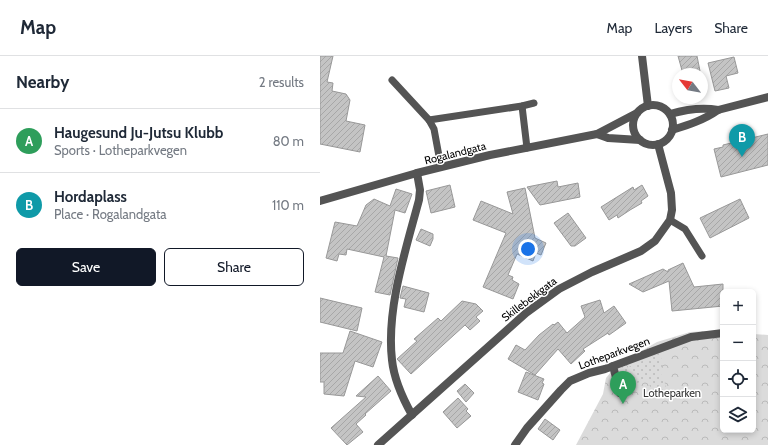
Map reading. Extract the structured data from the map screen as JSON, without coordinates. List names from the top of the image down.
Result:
{
  "streets": {
    "street": ["Rogalandgata", "Skillebekkgata", "Lotheparkvegen"]
  },
  "parks": ["Lotheparken"],
  "north": "top left",
  "page": {
    "header": "Map",
    "nav": ["Map", "Layers", "Share"],
    "heading": ["Nearby", "2 results"],
    "list": [
      {
        "mark": "A",
        "name": "Haugesund Ju-Jutsu Klubb",
        "note": "Sports · Lotheparkvegen",
        "value": "80 m"
      },
      {
        "mark": "B",
        "name": "Hordaplass",
        "note": "Place · Rogalandgata",
        "value": "110 m"
      }
    ],
    "pins": ["B", "A"],
    "buttons": ["Save", "Share"],
    "map_buttons": ["+", "−"]
  }
}
